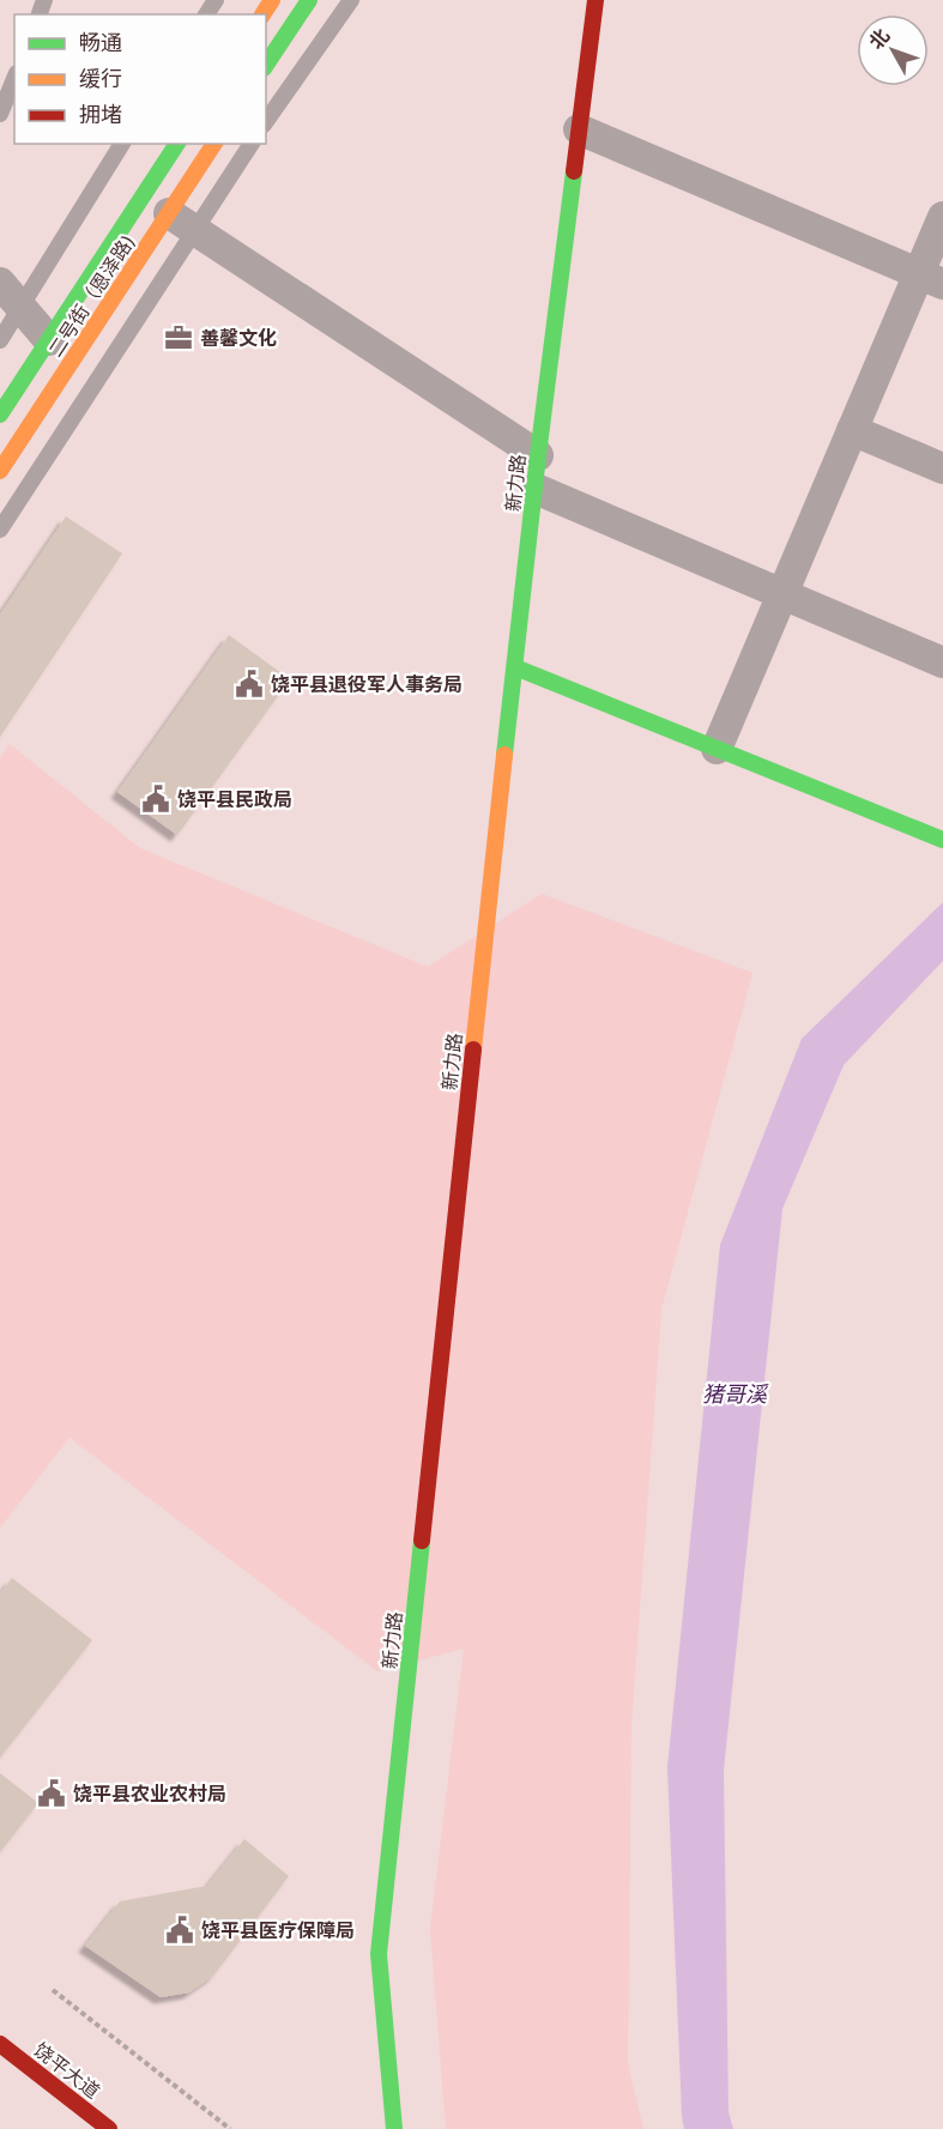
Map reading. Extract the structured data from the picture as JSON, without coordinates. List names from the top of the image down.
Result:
{
  "streets": {
    "street": ["二号街（恩泽路)", "新力路", "饶平大道"]
  },
  "water": ["猪哥溪"],
  "places": {
    "office": ["善馨文化"],
    "public building": [
      "饶平县退役军人事务局",
      "饶平县民政局",
      "饶平县农业农村局",
      "饶平县医疗保障局"
    ]
  },
  "legend": ["畅通", "缓行", "拥堵"],
  "north": "top left"
}
